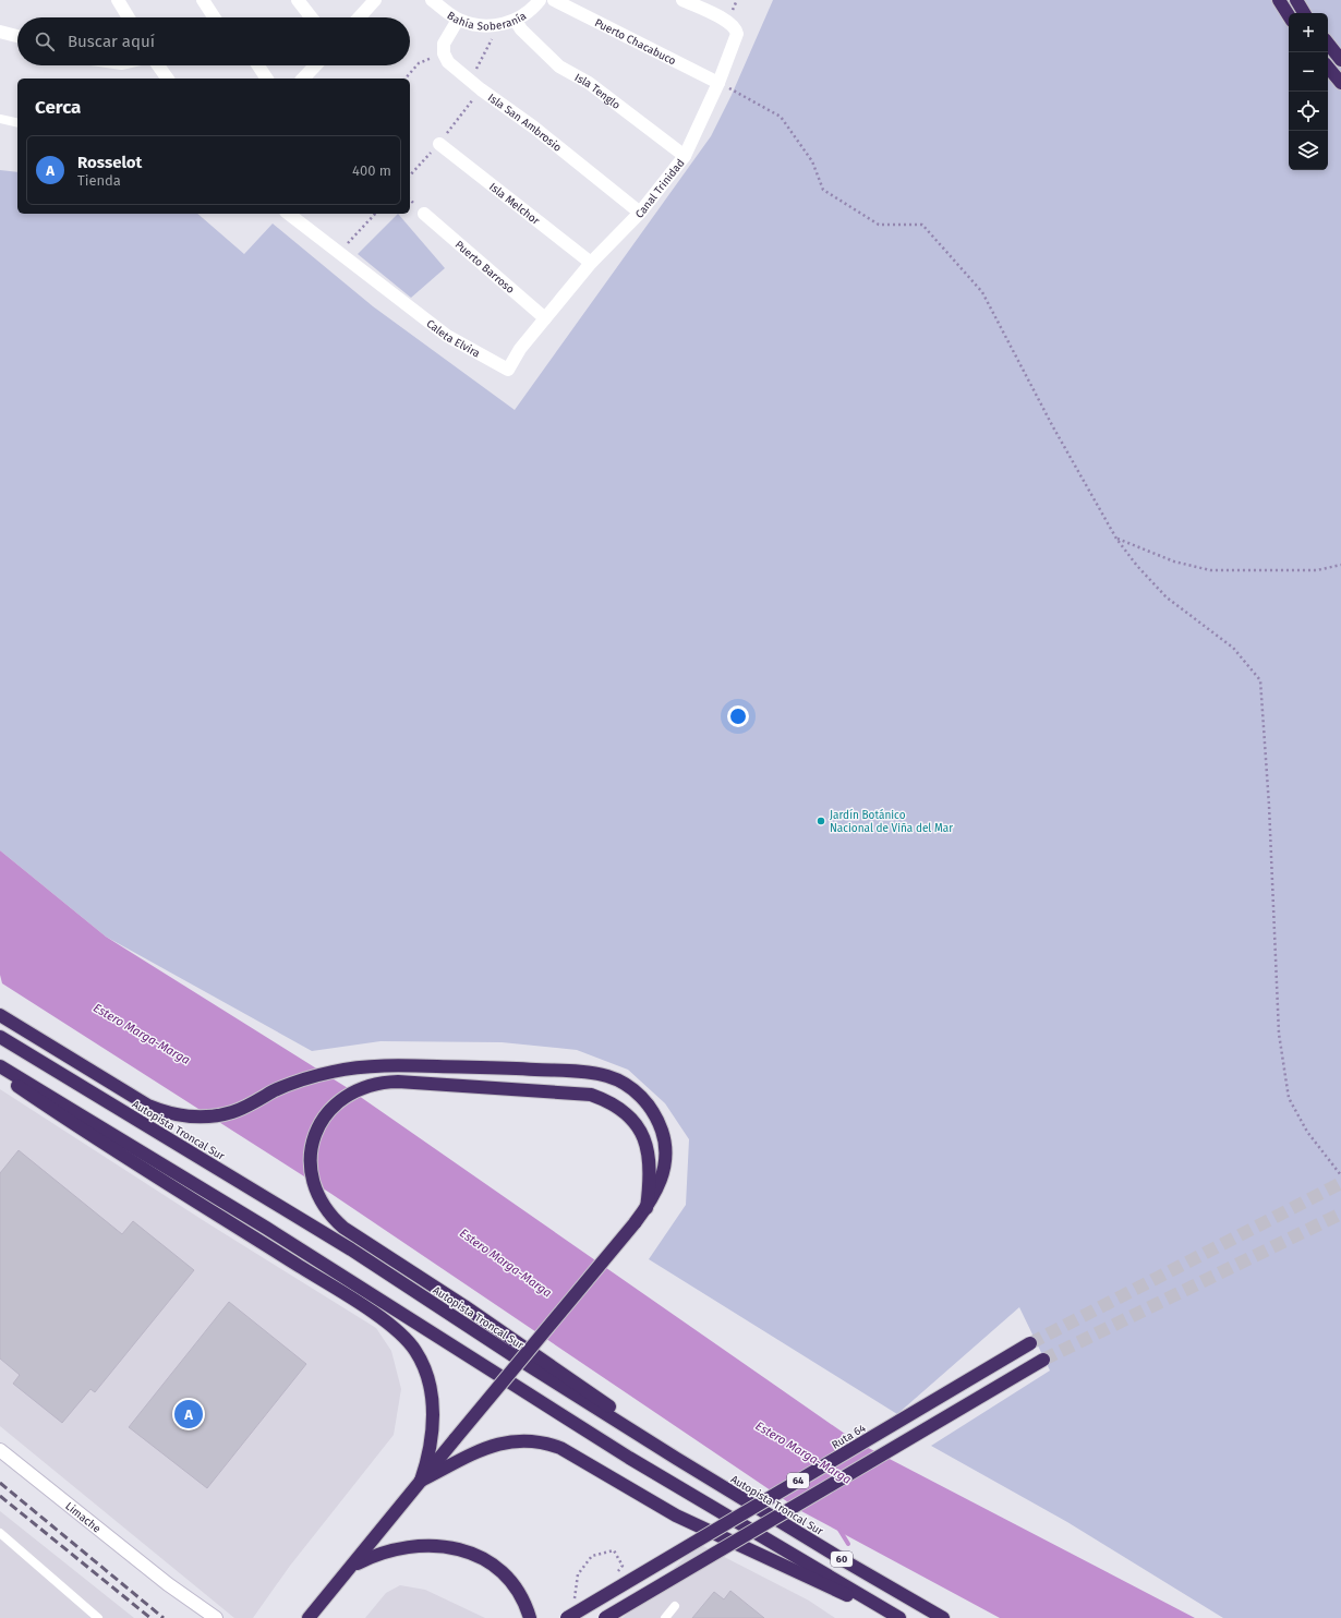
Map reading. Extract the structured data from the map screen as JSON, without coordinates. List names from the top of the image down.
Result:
{
  "streets": {
    "highway": [
      "Autopista Troncal Sur",
      "Ruta 64",
      "64",
      "60"
    ],
    "street": [
      "Bahía Soberanía",
      "Puerto Chacabuco",
      "Isla Tenglo",
      "Isla San Ambrosio",
      "Canal Trinidad",
      "Isla Melchor",
      "Puerto Barroso",
      "Caleta Elvira",
      "Limache"
    ]
  },
  "crossings": [
    ["Bahía Soberanía", "Isla Tenglo"],
    ["Puerto Chacabuco", "Canal Trinidad"],
    ["Isla Tenglo", "Canal Trinidad"],
    ["Isla San Ambrosio", "Canal Trinidad"],
    ["Canal Trinidad", "Isla Melchor"],
    ["Canal Trinidad", "Puerto Barroso"],
    ["Canal Trinidad", "Caleta Elvira"],
    ["Puerto Barroso", "Caleta Elvira"]
  ],
  "water": ["Estero Marga-Marga"],
  "places": ["Jardín Botánico Nacional de Viña del Mar"],
  "page": {
    "map_buttons": ["+", "−"],
    "search": "Buscar aquí",
    "heading": "Cerca",
    "list": [
      {
        "mark": "A",
        "name": "Rosselot",
        "note": "Tienda",
        "value": "400 m"
      }
    ],
    "pins": "A"
  }
}
